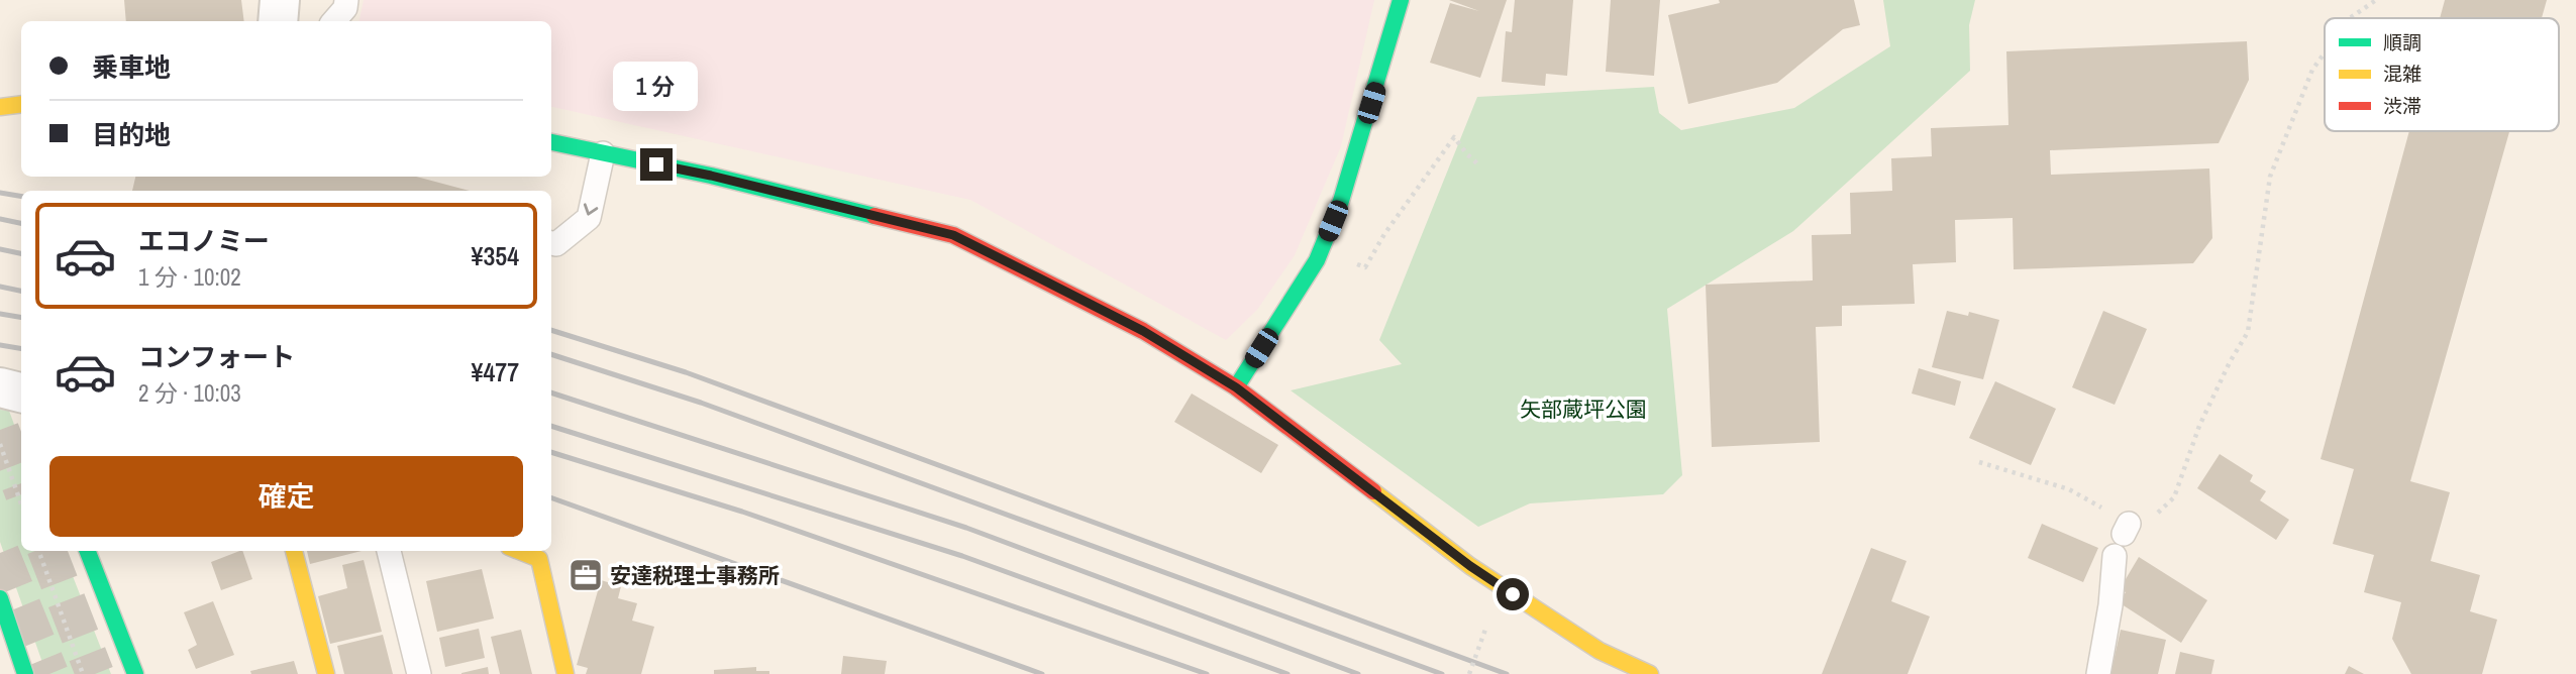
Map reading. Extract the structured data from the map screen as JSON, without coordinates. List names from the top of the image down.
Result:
{
  "parks": ["矢部蔵坪公園"],
  "places": {
    "office": ["安達税理士事務所"]
  },
  "legend": ["順調", "混雑", "渋滞"],
  "page": {
    "banner": ["乗車地", "目的地"],
    "bubble": "1 分",
    "list": [
      {
        "name": "エコノミー",
        "note": "1 分 · 10:02",
        "value": "¥354"
      },
      {
        "name": "コンフォート",
        "note": "2 分 · 10:03",
        "value": "¥477"
      }
    ],
    "buttons": "確定"
  }
}
